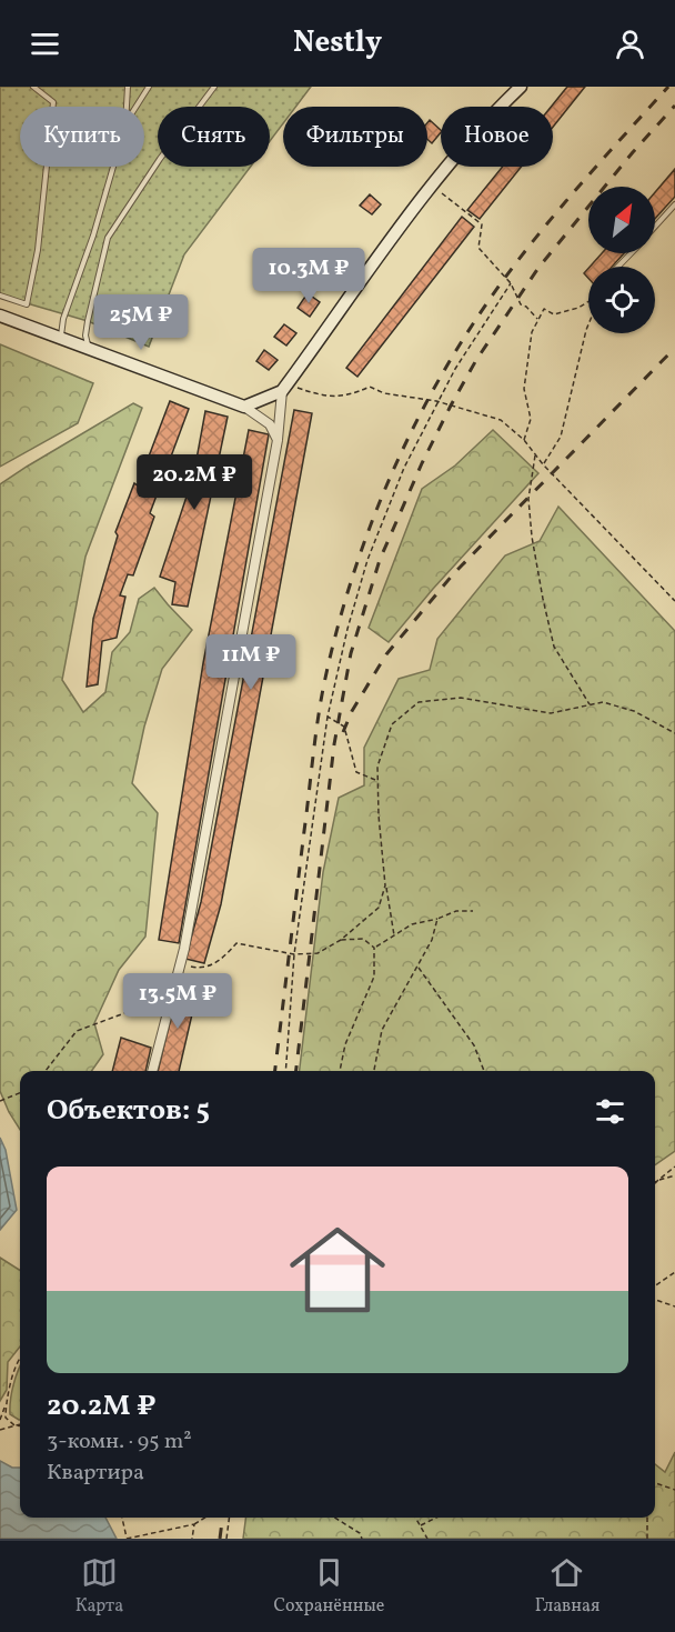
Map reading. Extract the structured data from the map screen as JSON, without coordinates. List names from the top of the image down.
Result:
{
  "north": "top right",
  "page": {
    "header": "Nestly",
    "chip": [
      "Купить",
      "Снять",
      "Фильтры",
      "Новое"
    ],
    "price": [
      "10.3M ₽",
      "25M ₽",
      "20.2M ₽",
      "11M ₽",
      "13.5M ₽"
    ],
    "heading": "Объектов: 5",
    "list": [
      {
        "name": "20.2M ₽",
        "note": "3-комн. · 95 m² · Квартира"
      }
    ],
    "tabs": ["Карта", "Сохранённые", "Главная"]
  }
}
